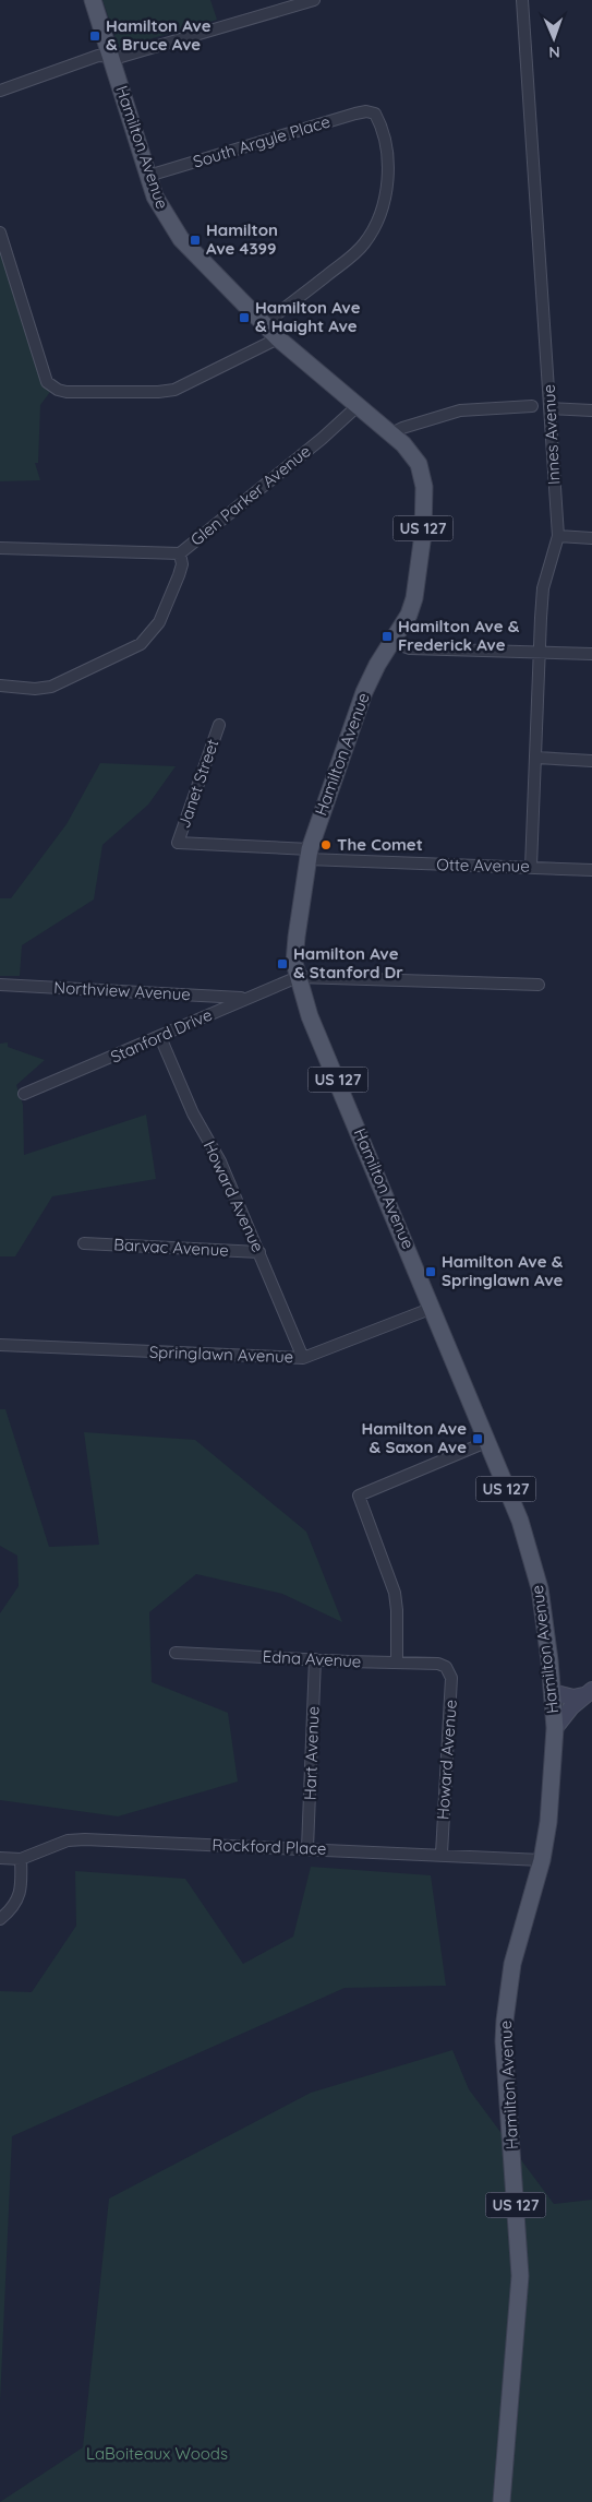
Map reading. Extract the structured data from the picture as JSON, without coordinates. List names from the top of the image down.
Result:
{
  "streets": {
    "main road": ["Hamilton Avenue", "US 127"],
    "street": [
      "South Argyle Place",
      "Innes Avenue",
      "Glen Parker Avenue",
      "Janet Street",
      "Otte Avenue",
      "Northview Avenue",
      "Stanford Drive",
      "Howard Avenue",
      "Barvac Avenue",
      "Springlawn Avenue",
      "Edna Avenue",
      "Hart Avenue",
      "Rockford Place"
    ]
  },
  "crossings": [
    ["South Argyle Place", "Hamilton Avenue"],
    ["Hamilton Avenue", "Glen Parker Avenue"],
    ["Hamilton Avenue", "Otte Avenue"],
    ["Hamilton Avenue", "Stanford Drive"],
    ["Hamilton Avenue", "Springlawn Avenue"],
    ["Hamilton Avenue", "Rockford Place"],
    ["Innes Avenue", "Otte Avenue"],
    ["Janet Street", "Otte Avenue"],
    ["Northview Avenue", "Stanford Drive"],
    ["Stanford Drive", "Howard Avenue"],
    ["Howard Avenue", "Barvac Avenue"],
    ["Howard Avenue", "Springlawn Avenue"],
    ["Howard Avenue", "Edna Avenue"],
    ["Howard Avenue", "Rockford Place"],
    ["Edna Avenue", "Hart Avenue"],
    ["Hart Avenue", "Rockford Place"]
  ],
  "parks": ["LaBoiteaux Woods"],
  "places": {
    "transit": [
      "Hamilton Ave & Bruce Ave",
      "Hamilton Ave 4399",
      "Hamilton Ave & Haight Ave",
      "Hamilton Ave & Frederick Ave",
      "Hamilton Ave & Stanford Dr",
      "Hamilton Ave & Springlawn Ave",
      "Hamilton Ave & Saxon Ave"
    ],
    "other": ["The Comet"]
  },
  "north": "bottom"
}
